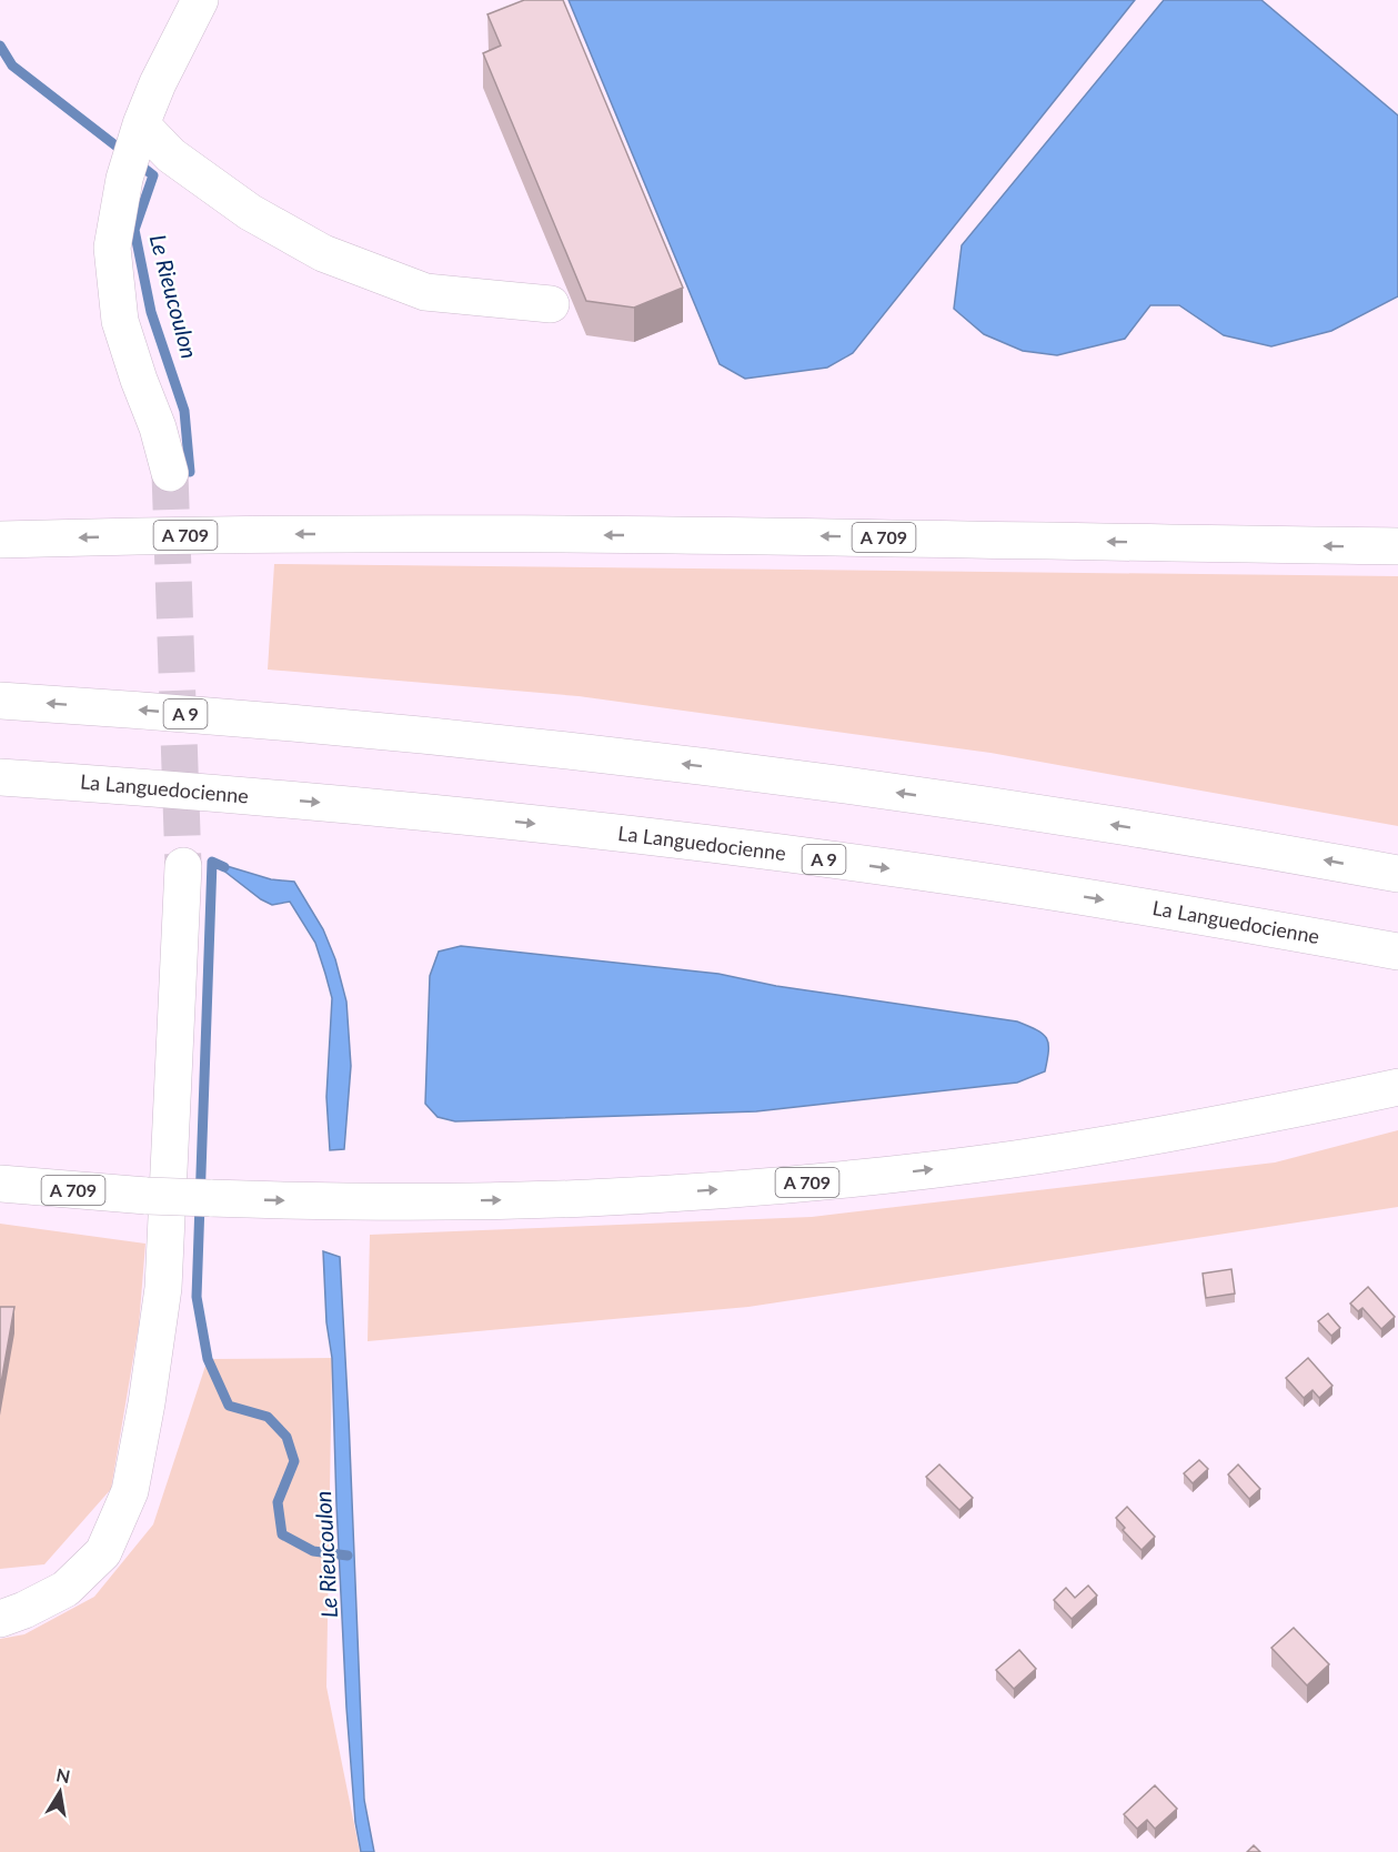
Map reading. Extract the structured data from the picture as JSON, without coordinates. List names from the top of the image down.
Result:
{
  "streets": {
    "main road": ["A 709", "A 9", "La Languedocienne"]
  },
  "water": ["Le Rieucoulon"],
  "north": "top"
}
